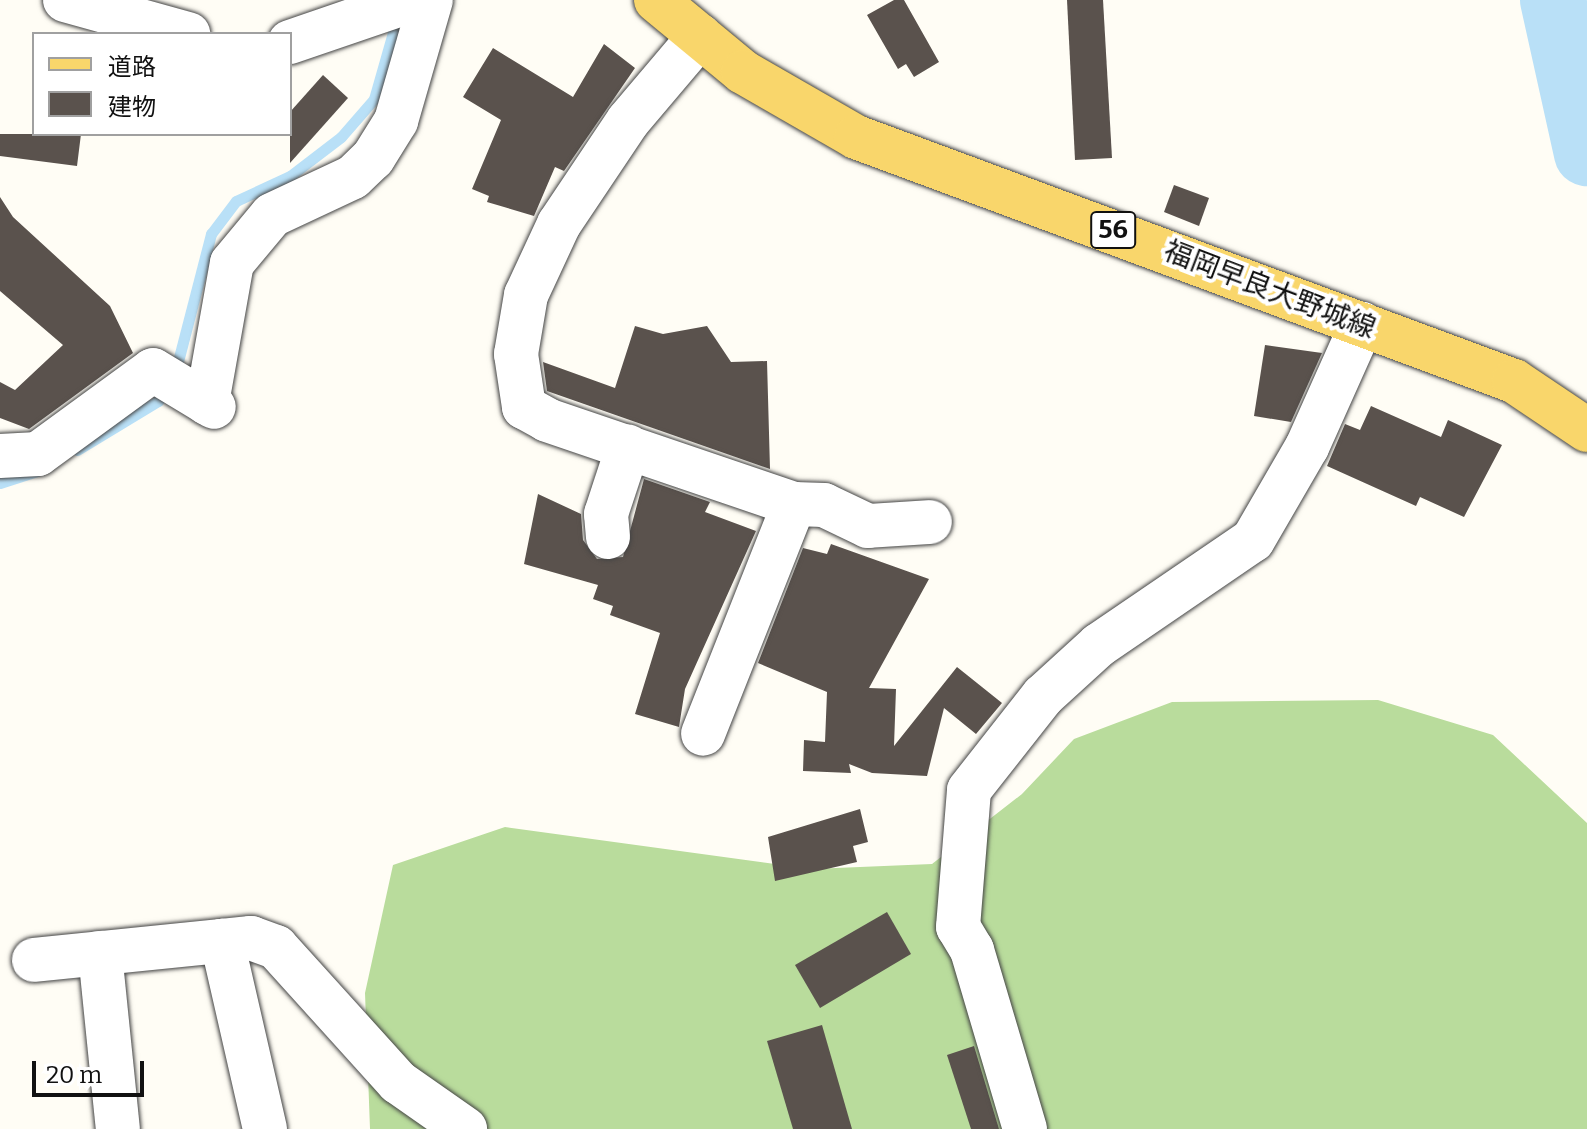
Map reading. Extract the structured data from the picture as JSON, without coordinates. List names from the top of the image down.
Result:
{
  "streets": {
    "main road": ["56", "福岡早良大野城線"]
  },
  "legend": ["道路", "建物"],
  "scale_bar": "20 m"
}
